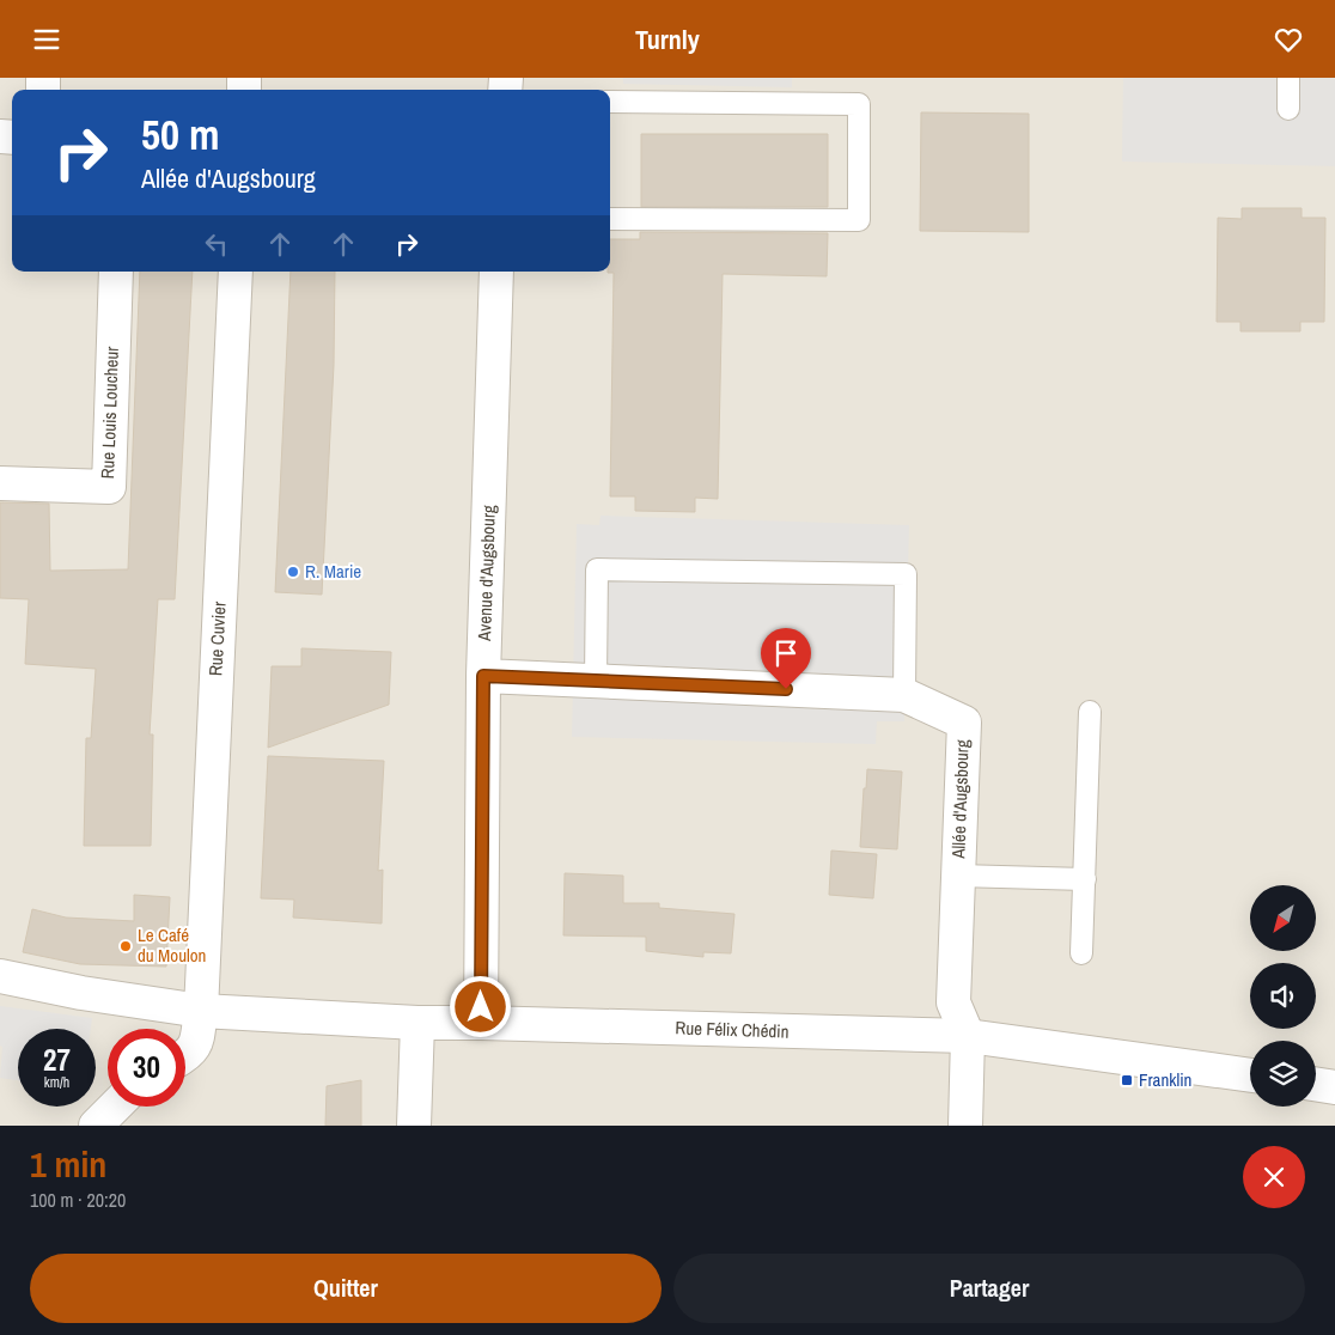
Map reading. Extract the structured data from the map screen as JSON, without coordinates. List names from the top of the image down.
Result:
{
  "streets": {
    "street": [
      "Rue Louis Loucheur",
      "Avenue d'Augsbourg",
      "Rue Cuvier",
      "Allée d'Augsbourg",
      "Rue Félix Chédin"
    ]
  },
  "crossings": [
    ["Avenue d'Augsbourg", "Allée d'Augsbourg"],
    ["Avenue d'Augsbourg", "Rue Félix Chédin"],
    ["Rue Cuvier", "Rue Félix Chédin"],
    ["Allée d'Augsbourg", "Rue Félix Chédin"]
  ],
  "places": {
    "other": ["R. Marie", "Le Café du Moulon"],
    "transit": ["Franklin"]
  },
  "north": "bottom left",
  "page": {
    "header": "Turnly",
    "turn": ["50 m", "Allée d'Augsbourg"],
    "speed": "27 km/h",
    "limit": "30",
    "heading": ["1 min", "100 m · 20:20"],
    "buttons": ["Quitter", "Partager"]
  }
}
